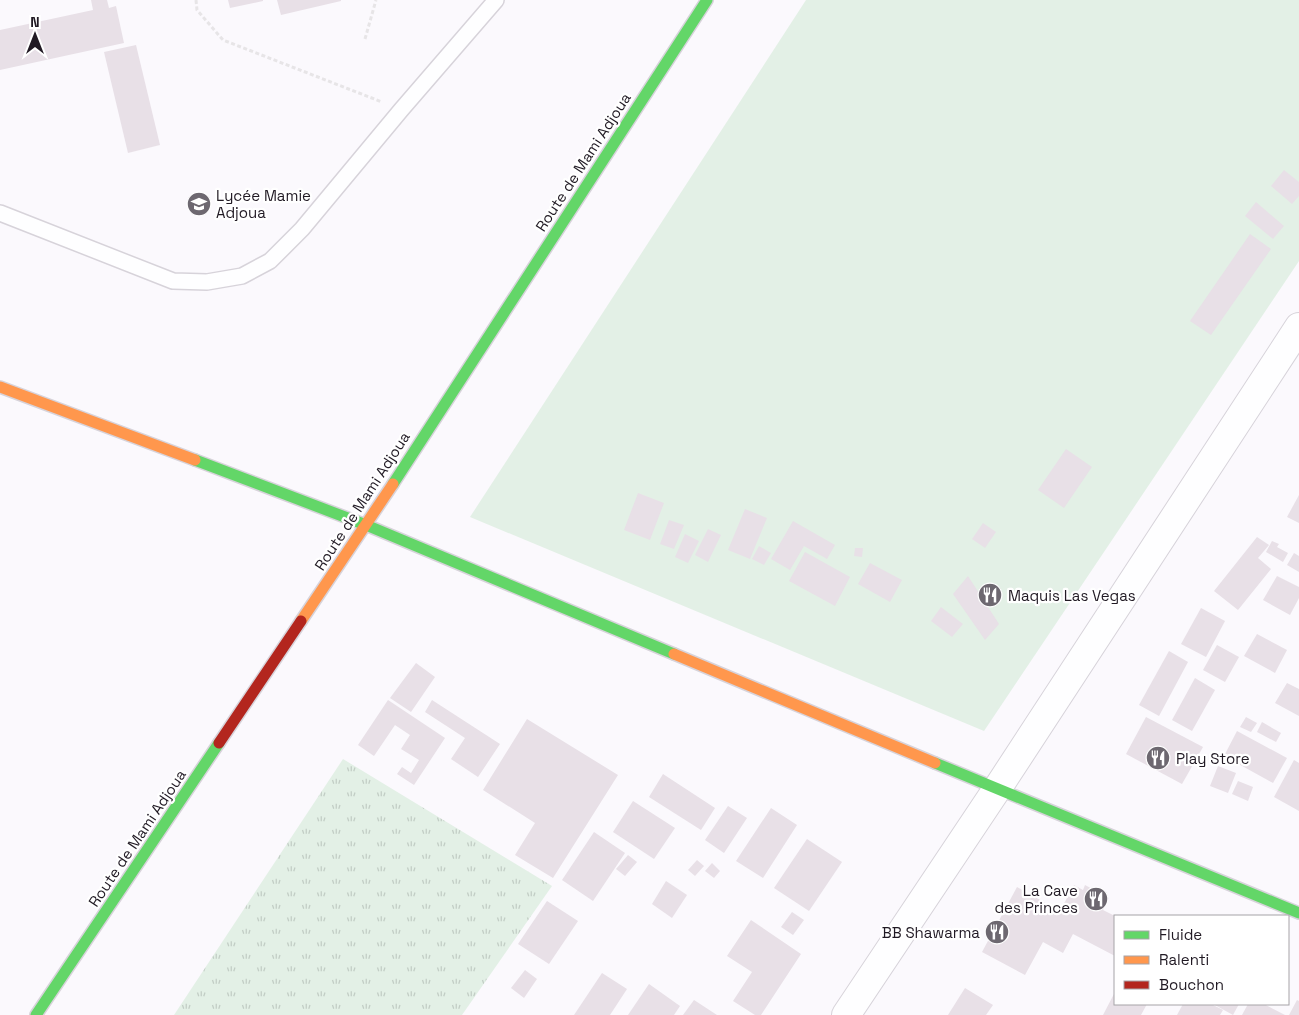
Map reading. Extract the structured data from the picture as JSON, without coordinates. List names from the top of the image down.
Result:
{
  "streets": {
    "street": ["Route de Mami Adjoua"]
  },
  "places": {
    "school or university": ["Lycée Mamie Adjoua"],
    "restaurant": [
      "Maquis Las Vegas",
      "Play Store",
      "La Cave des Princes",
      "BB Shawarma"
    ]
  },
  "legend": ["Fluide", "Ralenti", "Bouchon"],
  "north": "top"
}
